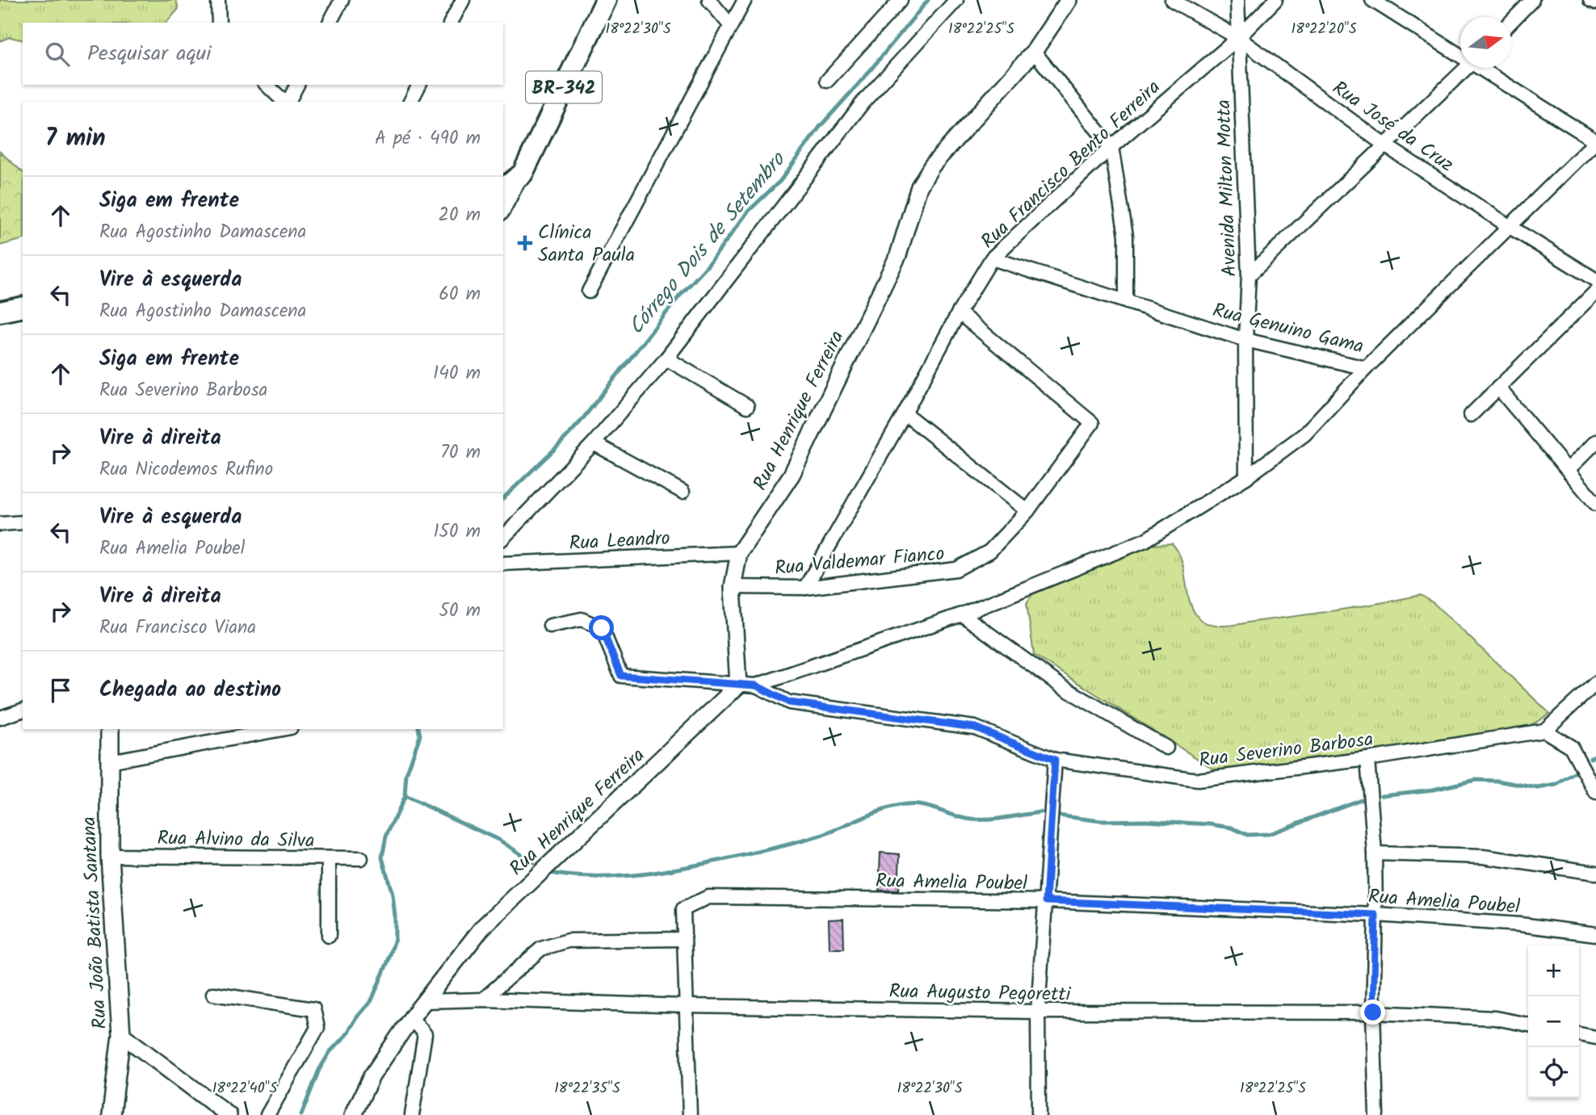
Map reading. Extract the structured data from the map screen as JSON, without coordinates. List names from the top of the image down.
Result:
{
  "streets": {
    "main road": ["BR-342", "Rua João Batista Santana"],
    "street": [
      "Rua José da Cruz",
      "Rua Francisco Bento Ferreira",
      "Avenida Milton Motta",
      "Rua Genuino Gama",
      "Rua Henrique Ferreira",
      "Rua Leandro",
      "Rua Valdemar Fianco",
      "Rua Severino Barbosa",
      "Rua Alvino da Silva",
      "Rua Amelia Poubel",
      "Rua Augusto Pegoretti"
    ]
  },
  "crossings": [
    ["Rua José da Cruz", "Rua Francisco Bento Ferreira"],
    ["Rua José da Cruz", "Avenida Milton Motta"],
    ["Rua José da Cruz", "Rua Genuino Gama"],
    ["Rua Francisco Bento Ferreira", "Avenida Milton Motta"],
    ["Rua Francisco Bento Ferreira", "Rua Genuino Gama"],
    ["Rua Francisco Bento Ferreira", "Rua Valdemar Fianco"],
    ["Avenida Milton Motta", "Rua Genuino Gama"],
    ["Rua Henrique Ferreira", "Rua Leandro"],
    ["Rua Henrique Ferreira", "Rua Valdemar Fianco"],
    ["Rua Henrique Ferreira", "Rua Augusto Pegoretti"],
    ["Rua Alvino da Silva", "Rua João Batista Santana"],
    ["Rua Amelia Poubel", "Rua Augusto Pegoretti"]
  ],
  "water": ["Córrego Dois de Setembro"],
  "places": {
    "health": ["Clínica Santa Paula"]
  },
  "north": "right",
  "page": {
    "search": "Pesquisar aqui",
    "heading": ["7 min", "A pé · 490 m"],
    "list": [
      ["Siga em frente", "Rua Agostinho Damascena", "20 m"],
      ["Vire à esquerda", "Rua Agostinho Damascena", "60 m"],
      ["Siga em frente", "Rua Severino Barbosa", "140 m"],
      ["Vire à direita", "Rua Nicodemos Rufino", "70 m"],
      ["Vire à esquerda", "Rua Amelia Poubel", "150 m"],
      ["Vire à direita", "Rua Francisco Viana", "50 m"],
      "Chegada ao destino"
    ],
    "map_buttons": ["+", "−"]
  },
  "coordinates": [
    "18°22'30\"S",
    "18°22'25\"S",
    "18°22'20\"S",
    "18°22'40\"S",
    "18°22'35\"S"
  ]
}
